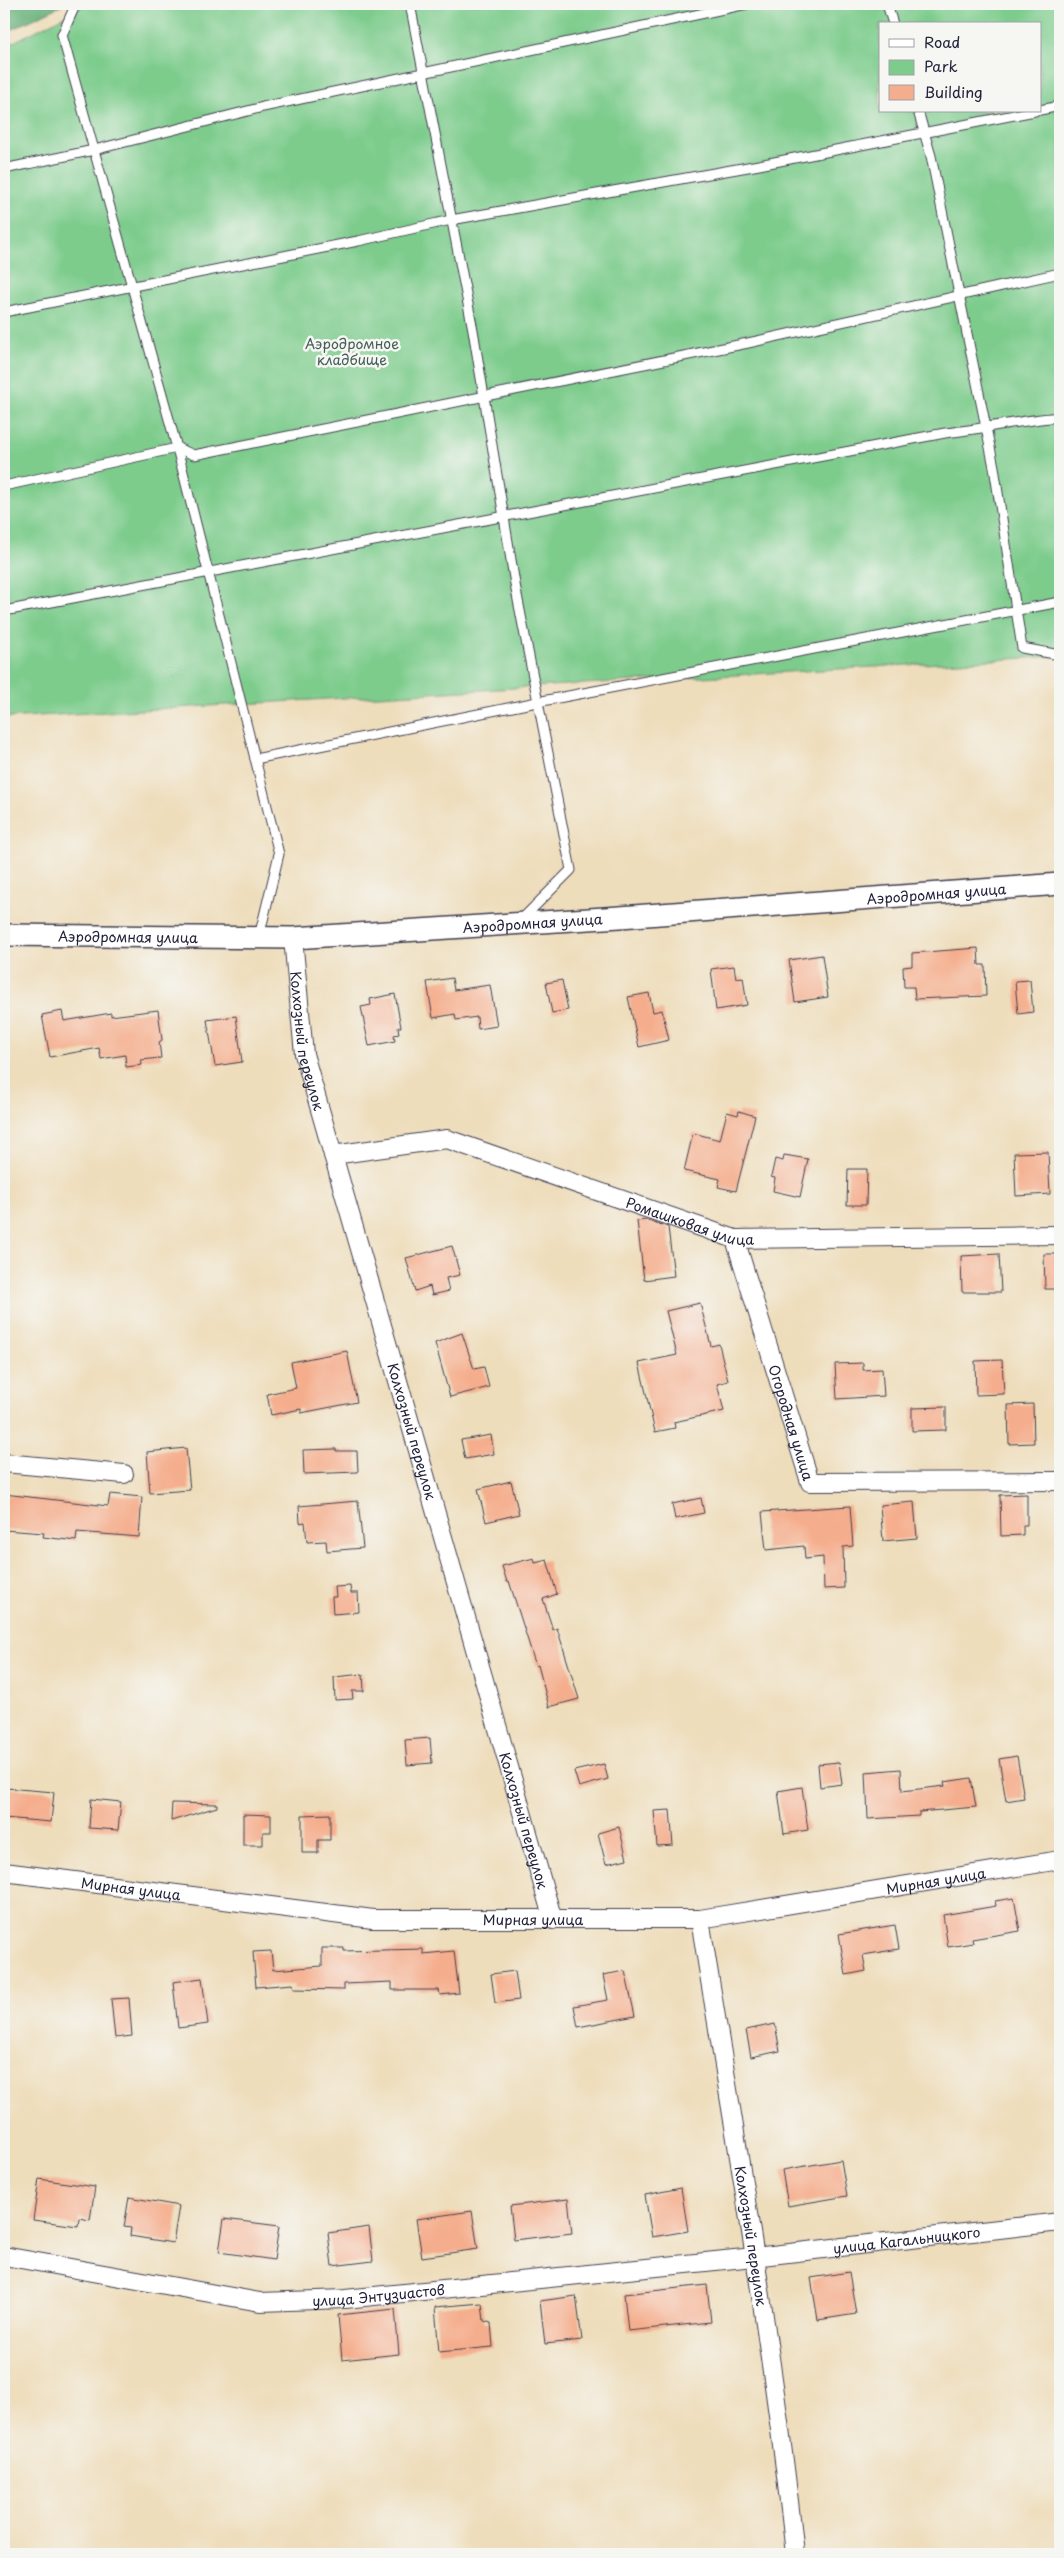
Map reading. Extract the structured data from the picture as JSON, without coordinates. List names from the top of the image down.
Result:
{
  "streets": {
    "street": [
      "Аэродромная улица",
      "Колхозный переулок",
      "Ромашковая улица",
      "Огородная улица",
      "Мирная улица",
      "улица Кагальницкого",
      "улица Энтузиастов"
    ]
  },
  "crossings": [
    ["Аэродромная улица", "Колхозный переулок"],
    ["Колхозный переулок", "Ромашковая улица"],
    ["Колхозный переулок", "Мирная улица"],
    ["Колхозный переулок", "улица Кагальницкого"],
    ["Колхозный переулок", "улица Энтузиастов"],
    ["Ромашковая улица", "Огородная улица"],
    ["улица Кагальницкого", "улица Энтузиастов"]
  ],
  "parks": ["Аэродромное кладбище"],
  "legend": ["Road", "Park", "Building"]
}
